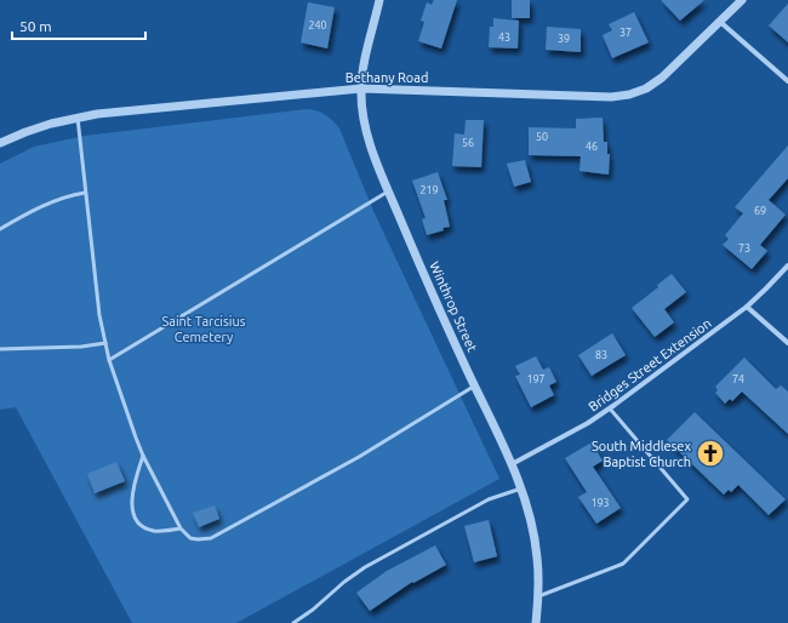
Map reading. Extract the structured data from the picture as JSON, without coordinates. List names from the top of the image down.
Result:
{
  "streets": {
    "street": ["Bethany Road", "Winthrop Street", "Bridges Street Extension"]
  },
  "crossings": [
    ["Bethany Road", "Winthrop Street"],
    ["Winthrop Street", "Bridges Street Extension"]
  ],
  "parks": ["Saint Tarcisius Cemetery"],
  "places": {
    "church": ["South Middlesex Baptist Church"]
  },
  "house_numbers": [
    "240",
    "37",
    "43",
    "39",
    "50",
    "56",
    "46",
    "219",
    "69",
    "73",
    "83",
    "197",
    "74",
    "193"
  ],
  "scale_bar": "50 m"
}
